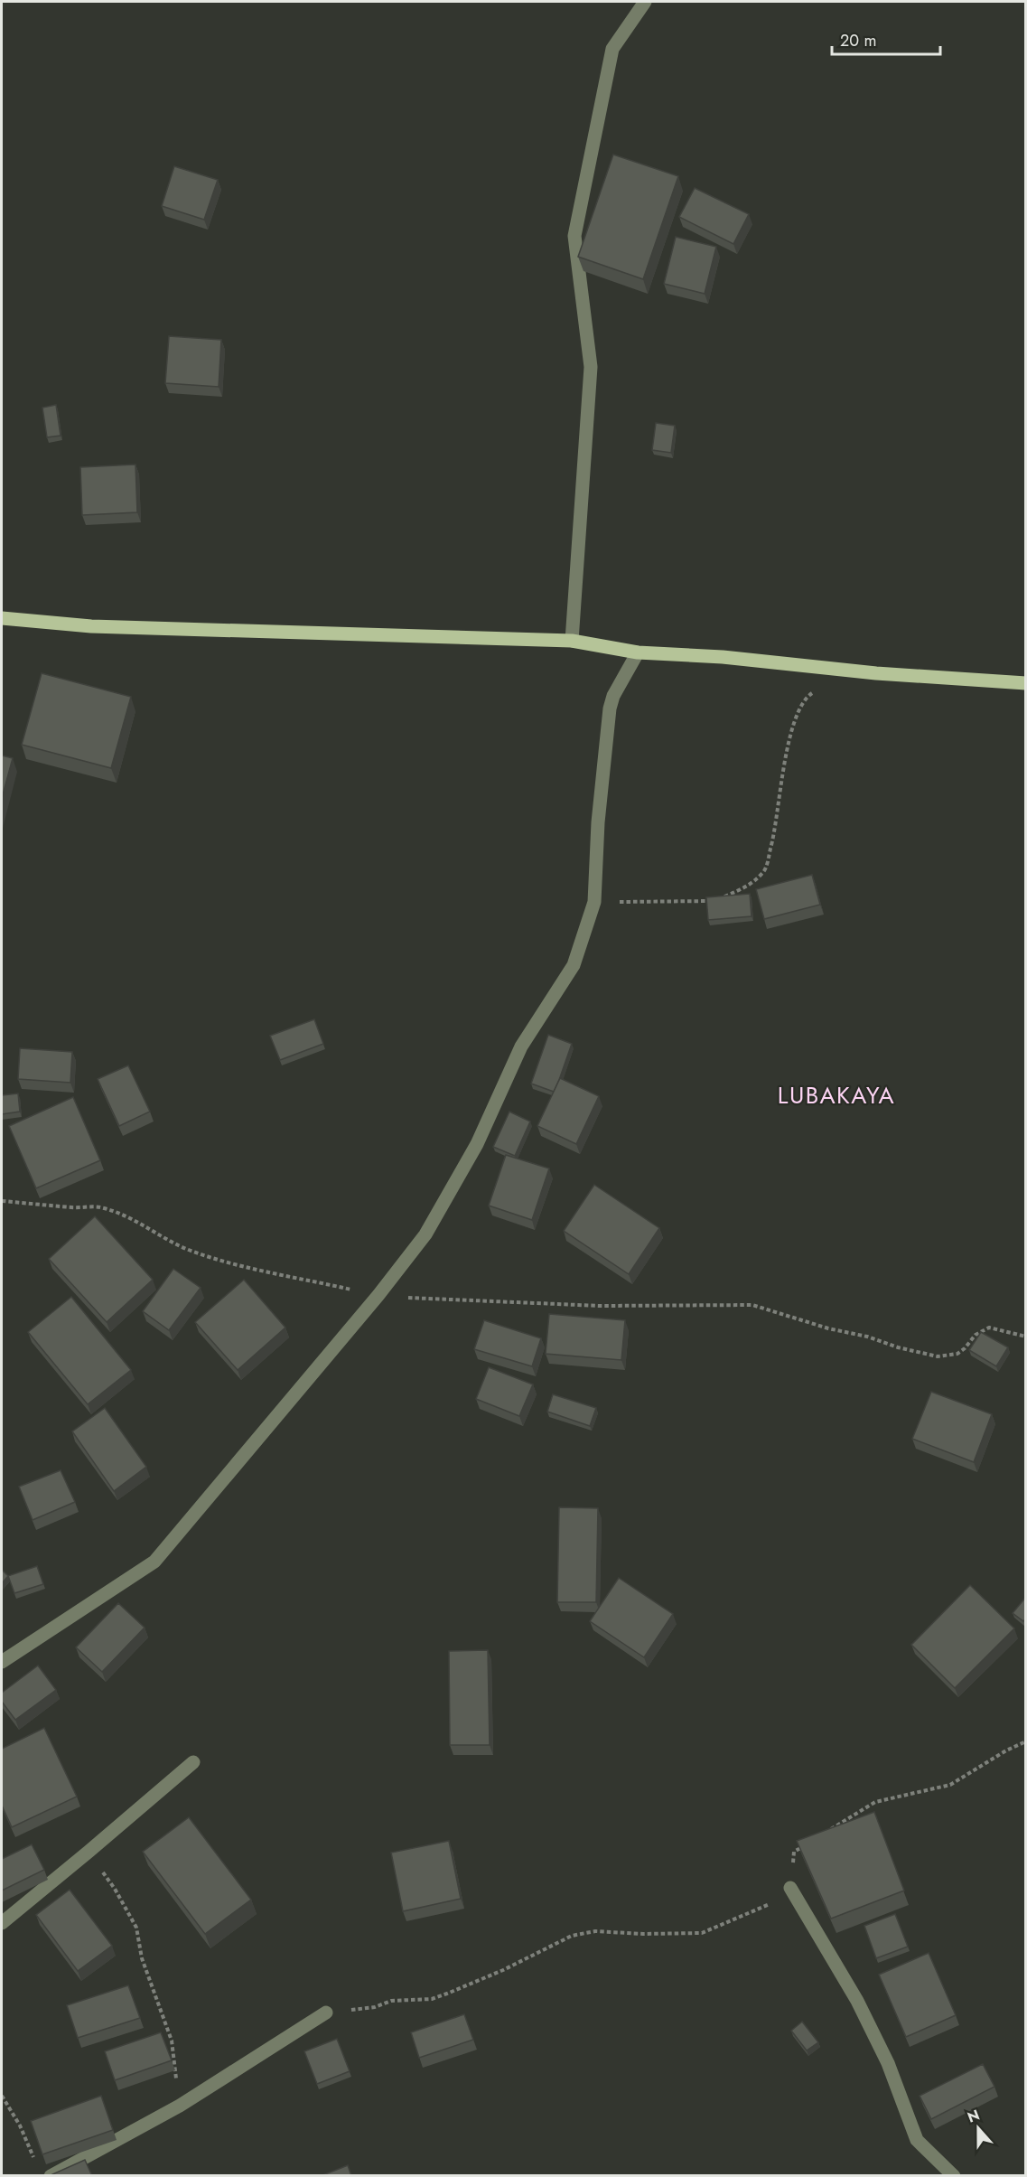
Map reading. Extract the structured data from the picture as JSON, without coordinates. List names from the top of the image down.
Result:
{
  "districts": ["LUBAKAYA"],
  "scale_bar": "20 m",
  "north": "top"
}
